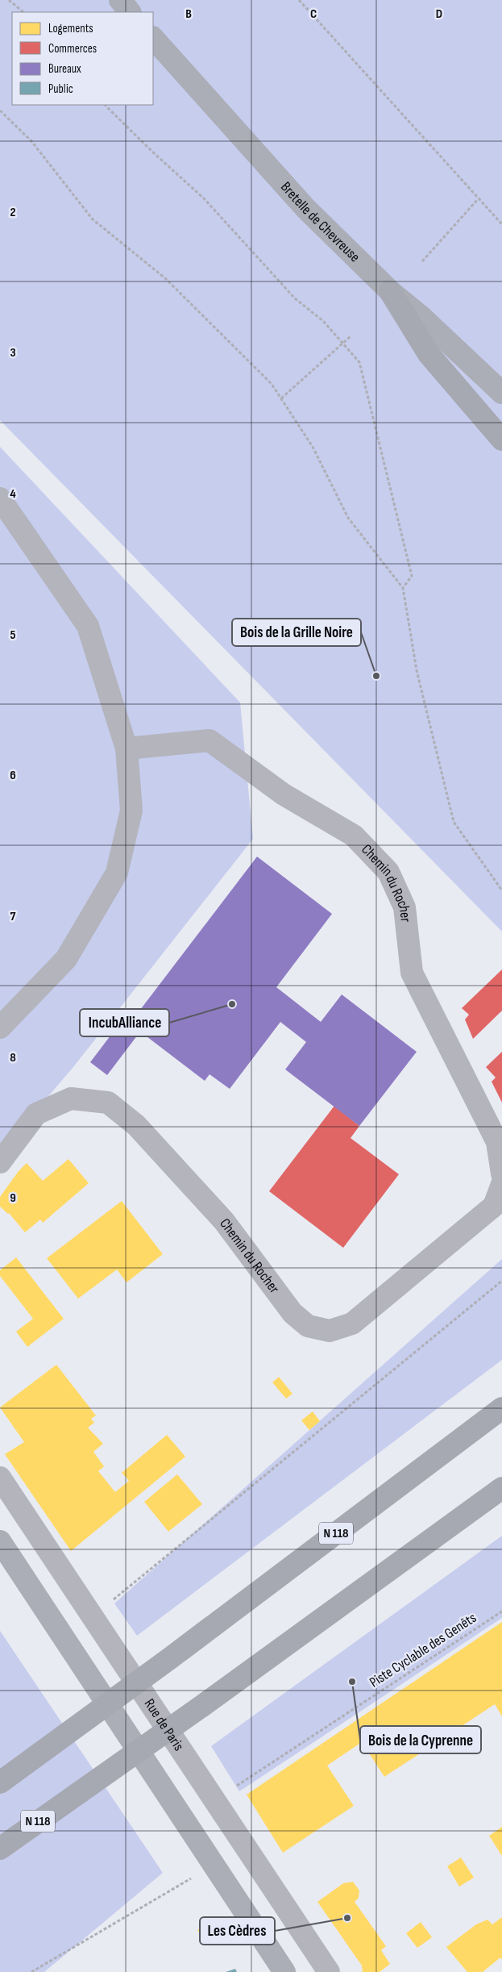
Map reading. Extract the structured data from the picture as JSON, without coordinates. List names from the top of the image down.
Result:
{
  "streets": {
    "highway": ["N 118"],
    "main road": ["Bretelle de Chevreuse"],
    "street": ["Chemin du Rocher", "Rue de Paris"],
    "path": ["Piste Cyclable des Genêts"]
  },
  "crossings": [
    ["Piste Cyclable des Genêts", "Rue de Paris"]
  ],
  "places": [
    "Bois de la Grille Noire",
    "IncubAlliance",
    "Bois de la Cyprenne",
    "Les Cèdres"
  ],
  "legend": [
    "Logements",
    "Commerces",
    "Bureaux",
    "Public"
  ],
  "grid": {
    "columns": ["B", "C", "D"],
    "rows": [
      "2",
      "3",
      "4",
      "5",
      "6",
      "7",
      "8",
      "9"
    ]
  }
}
